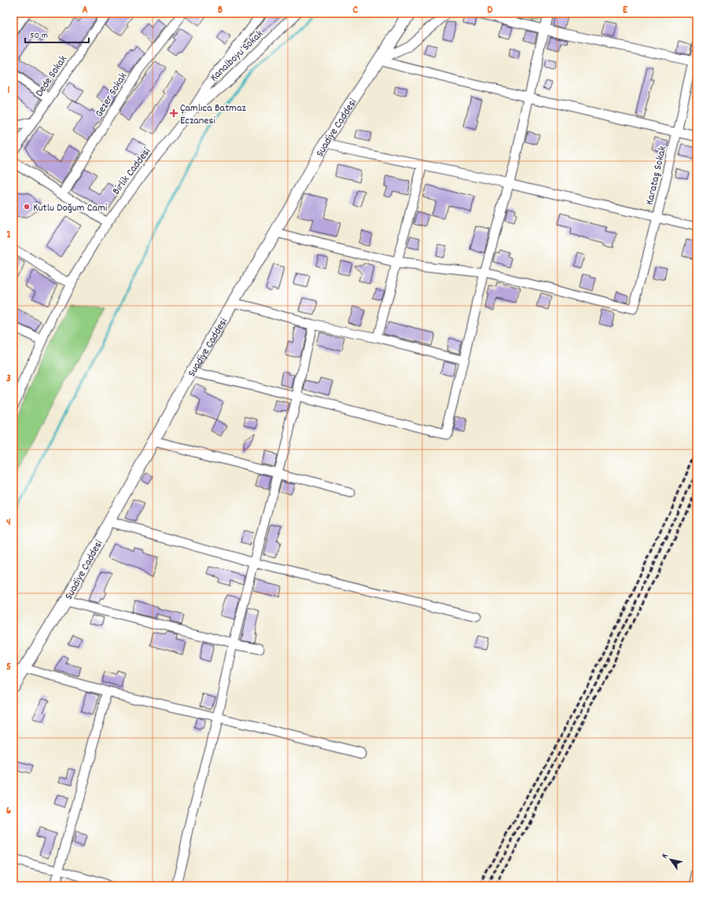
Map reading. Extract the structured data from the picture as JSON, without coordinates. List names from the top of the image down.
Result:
{
  "streets": {
    "main road": ["Suadiye Caddesi"],
    "street": [
      "Kanalboyu Sokak",
      "Dede Sokak",
      "Gezer Sokak",
      "Birlik Caddesi",
      "Karataş Sokak"
    ]
  },
  "crossings": [
    ["Kanalboyu Sokak", "Birlik Caddesi"]
  ],
  "places": {
    "health": ["Çamlıca Batmaz Eczanesi"],
    "other": ["Kutlu Doğum Cami"]
  },
  "scale_bar": "50 m",
  "north": "top left",
  "grid": {
    "columns": [
      "A",
      "B",
      "C",
      "D",
      "E"
    ],
    "rows": [
      "1",
      "2",
      "3",
      "4",
      "5",
      "6"
    ]
  }
}
